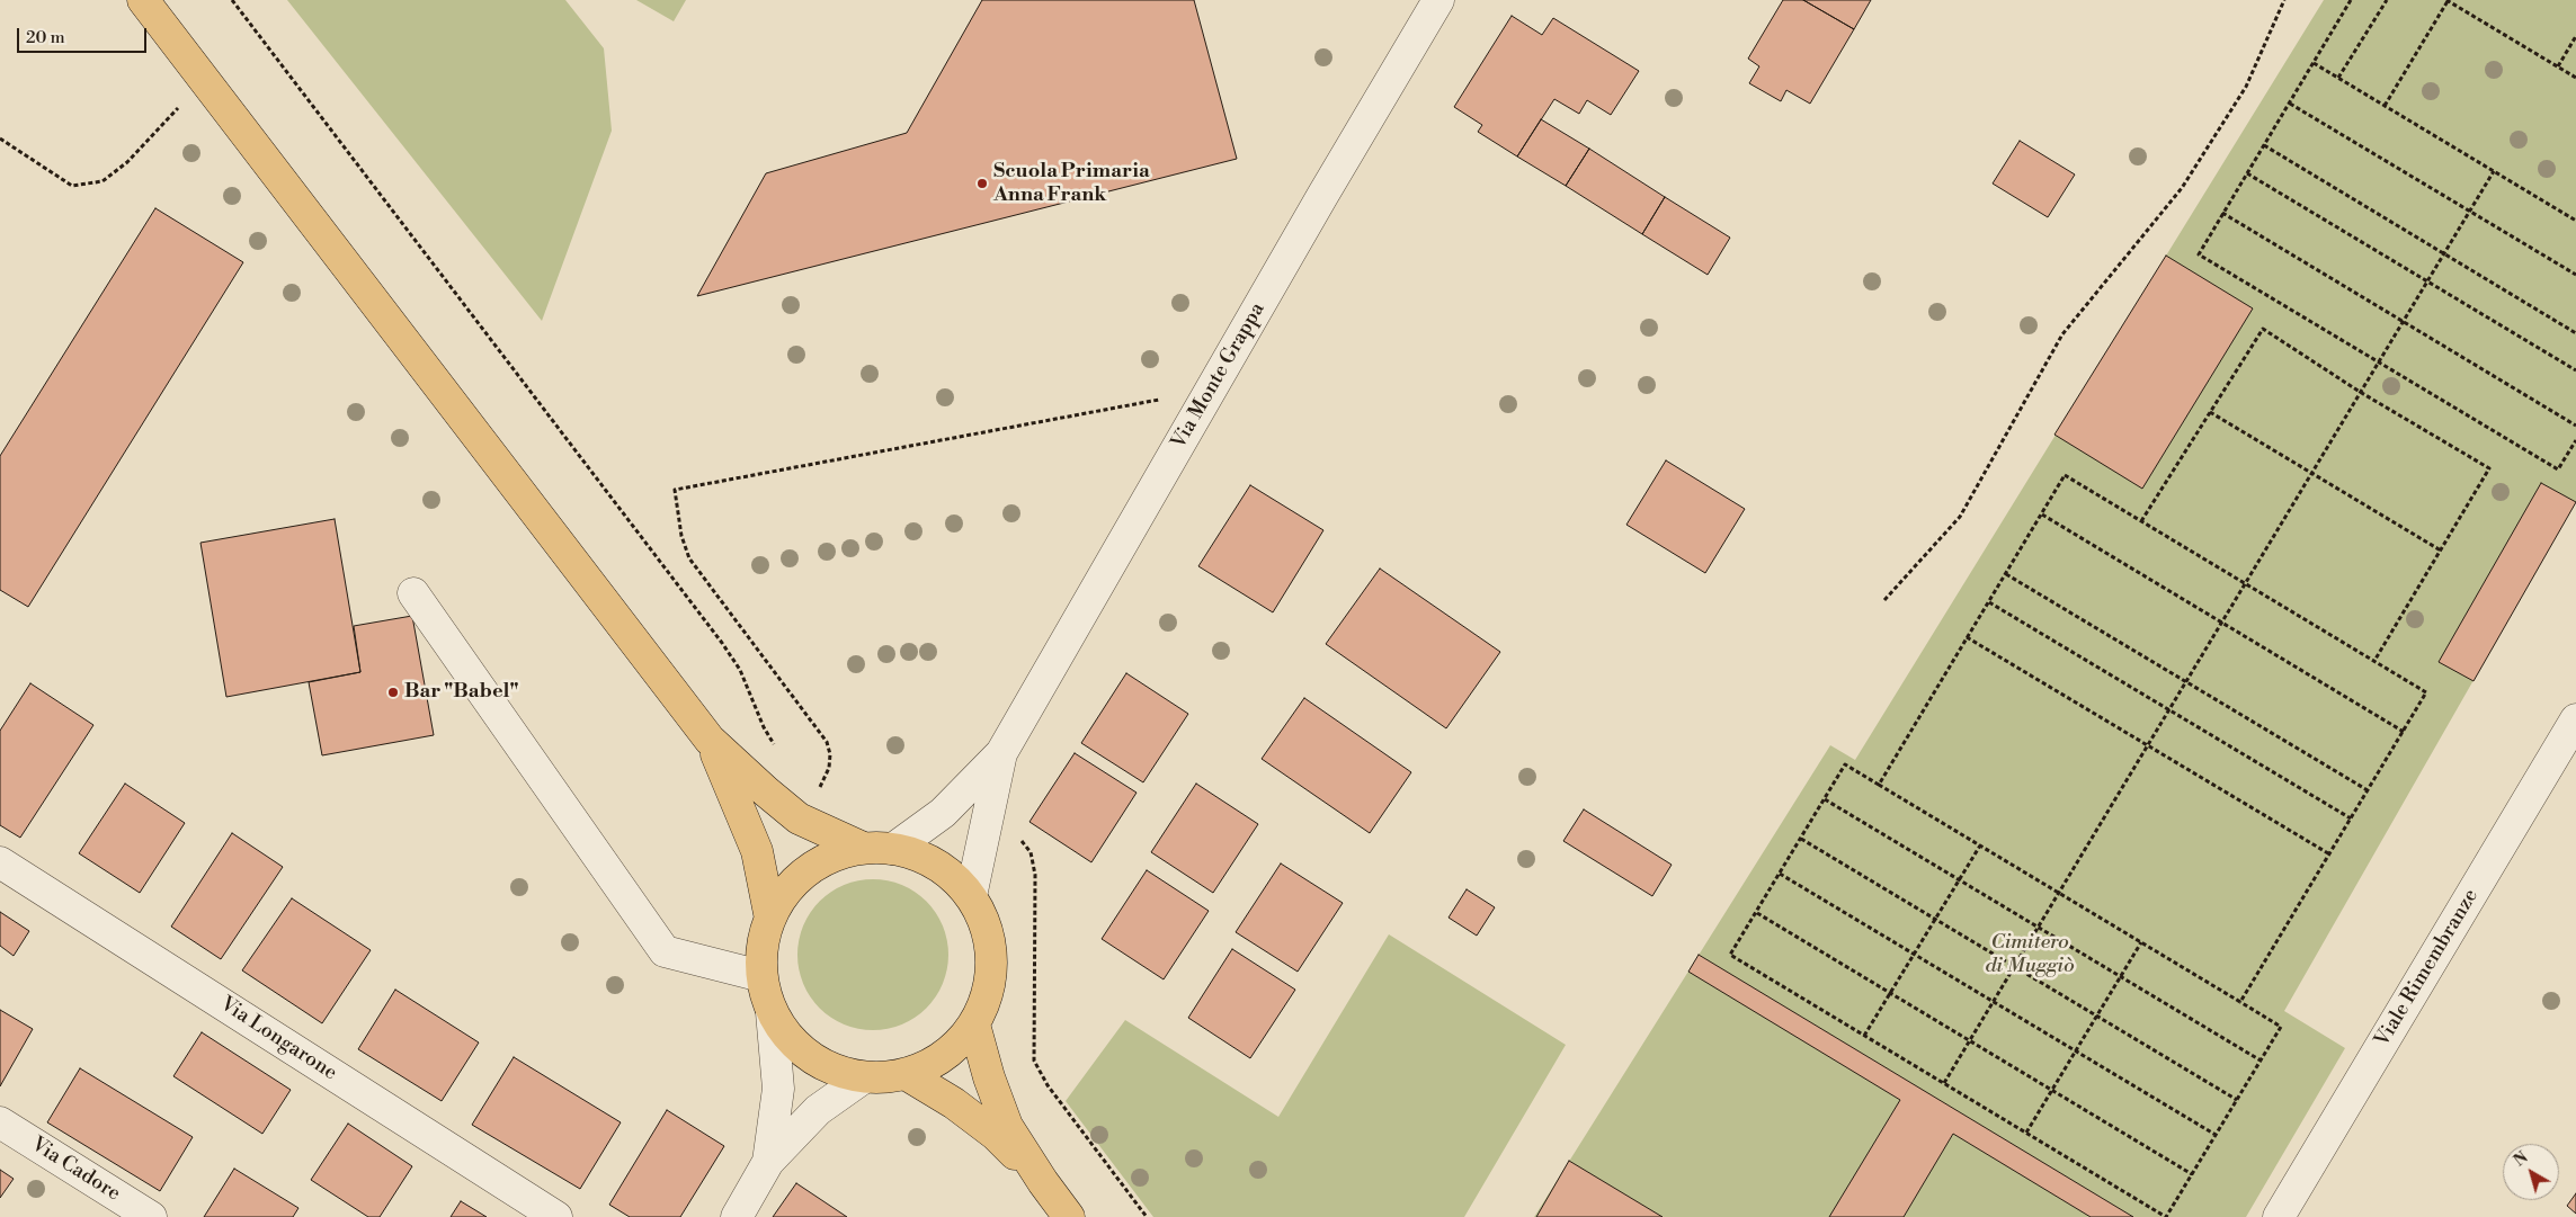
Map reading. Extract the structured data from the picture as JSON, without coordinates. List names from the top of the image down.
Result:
{
  "streets": {
    "street": [
      "Via Monte Grappa",
      "Viale Rimembranze",
      "Via Longarone",
      "Via Cadore"
    ]
  },
  "parks": ["Cimitero di Muggiò"],
  "places": ["Scuola Primaria Anna Frank", "Bar \"Babel\""],
  "scale_bar": "20 m",
  "north": "top left"
}
